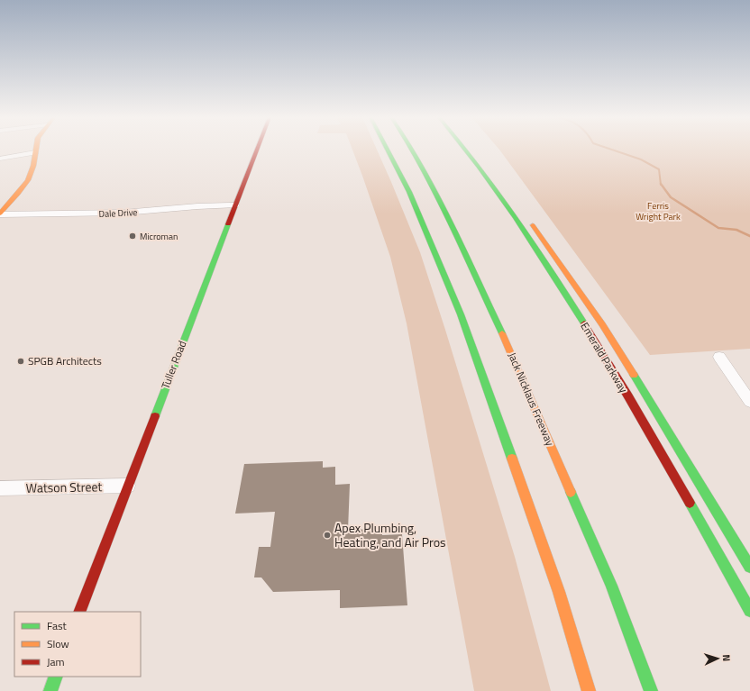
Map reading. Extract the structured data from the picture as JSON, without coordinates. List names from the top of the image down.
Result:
{
  "streets": {
    "main road": ["Emerald Parkway", "Tuller Road", "Jack Nicklaus Freeway"],
    "street": ["Dale Drive", "Watson Street"]
  },
  "crossings": [
    ["Dale Drive", "Tuller Road"],
    ["Tuller Road", "Watson Street"]
  ],
  "parks": ["Ferris Wright Park"],
  "places": ["Microman", "SPGB Architects", "Apex Plumbing, Heating, and Air Pros"],
  "legend": ["Fast", "Slow", "Jam"],
  "north": "right"
}
